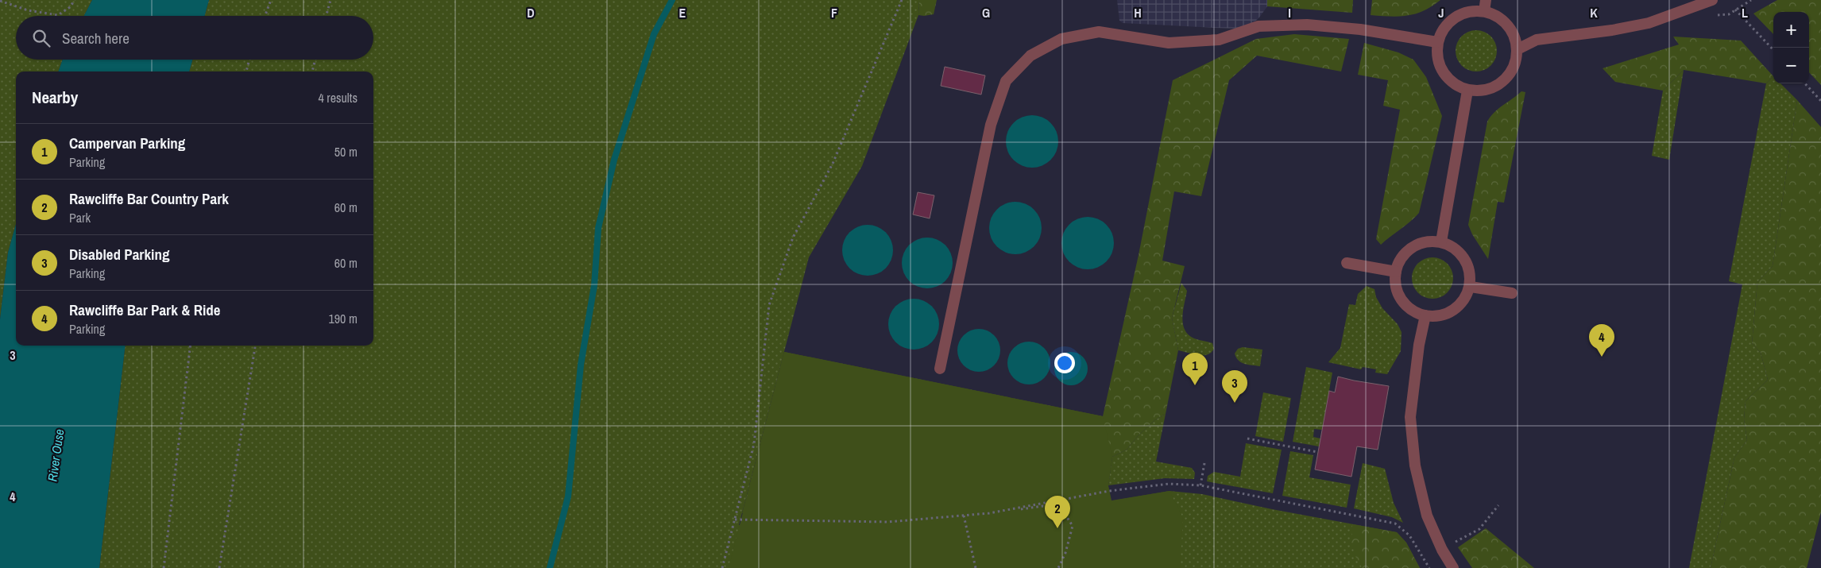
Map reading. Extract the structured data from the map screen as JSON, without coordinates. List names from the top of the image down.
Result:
{
  "water": ["River Ouse"],
  "page": {
    "map_buttons": ["+", "−"],
    "search": "Search here",
    "heading": ["Nearby", "4 results"],
    "list": [
      {
        "mark": "1",
        "name": "Campervan Parking",
        "note": "Parking",
        "value": "50 m"
      },
      {
        "mark": "2",
        "name": "Rawcliffe Bar Country Park",
        "note": "Park",
        "value": "60 m"
      },
      {
        "mark": "3",
        "name": "Disabled Parking",
        "note": "Parking",
        "value": "60 m"
      },
      {
        "mark": "4",
        "name": "Rawcliffe Bar Park & Ride",
        "note": "Parking",
        "value": "190 m"
      }
    ],
    "pins": [
      "4",
      "1",
      "3",
      "2"
    ]
  },
  "grid": {
    "columns": [
      "D",
      "E",
      "F",
      "G",
      "H",
      "I",
      "J",
      "K",
      "L"
    ],
    "rows": ["3", "4"]
  }
}
